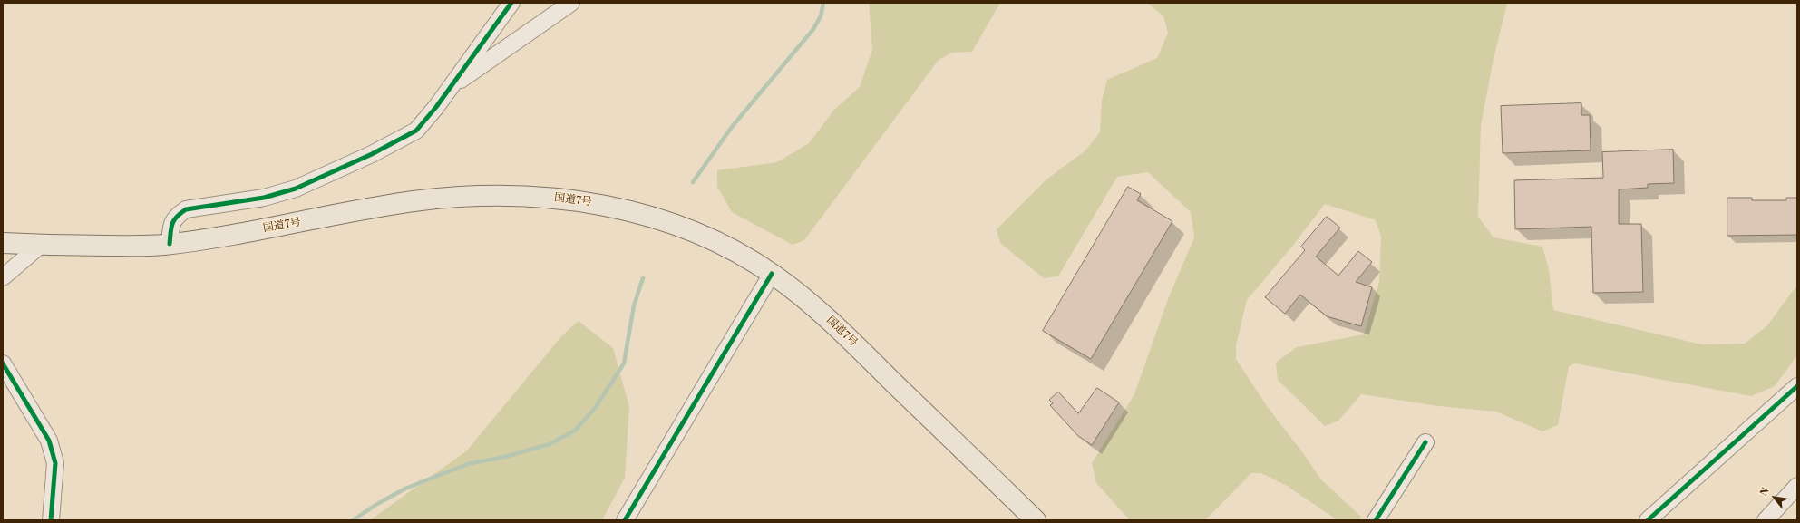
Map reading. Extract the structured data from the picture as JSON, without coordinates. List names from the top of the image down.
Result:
{
  "streets": {
    "highway": ["国道7号"]
  },
  "north": "top left"
}
